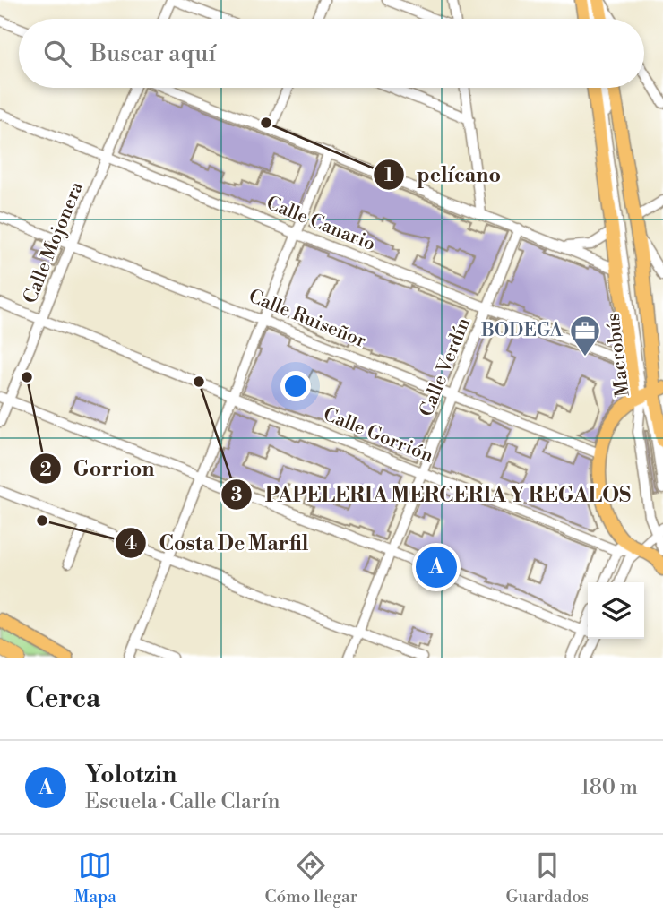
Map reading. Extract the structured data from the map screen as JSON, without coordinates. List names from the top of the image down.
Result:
{
  "streets": {
    "street": [
      "Calle Canario",
      "Calle Mojonera",
      "Calle Ruiseñor",
      "Macrobús",
      "Calle Verdín",
      "Calle Gorrión"
    ]
  },
  "crossings": [
    ["Calle Canario", "Calle Mojonera"],
    ["Calle Canario", "Calle Verdín"],
    ["Calle Mojonera", "Calle Ruiseñor"],
    ["Calle Mojonera", "Calle Gorrión"],
    ["Calle Ruiseñor", "Calle Verdín"],
    ["Calle Verdín", "Calle Gorrión"]
  ],
  "places": {
    "other": [
      "pelícano",
      "Gorrion",
      "PAPELERIA MERCERIA Y REGALOS",
      "Costa De Marfil"
    ],
    "office": ["BODEGA"]
  },
  "page": {
    "search": "Buscar aquí",
    "pins": "A",
    "heading": "Cerca",
    "list": [
      {
        "mark": "A",
        "name": "Yolotzin",
        "note": "Escuela · Calle Clarín",
        "value": "180 m"
      }
    ],
    "nav": ["Mapa", "Cómo llegar", "Guardados"]
  }
}
